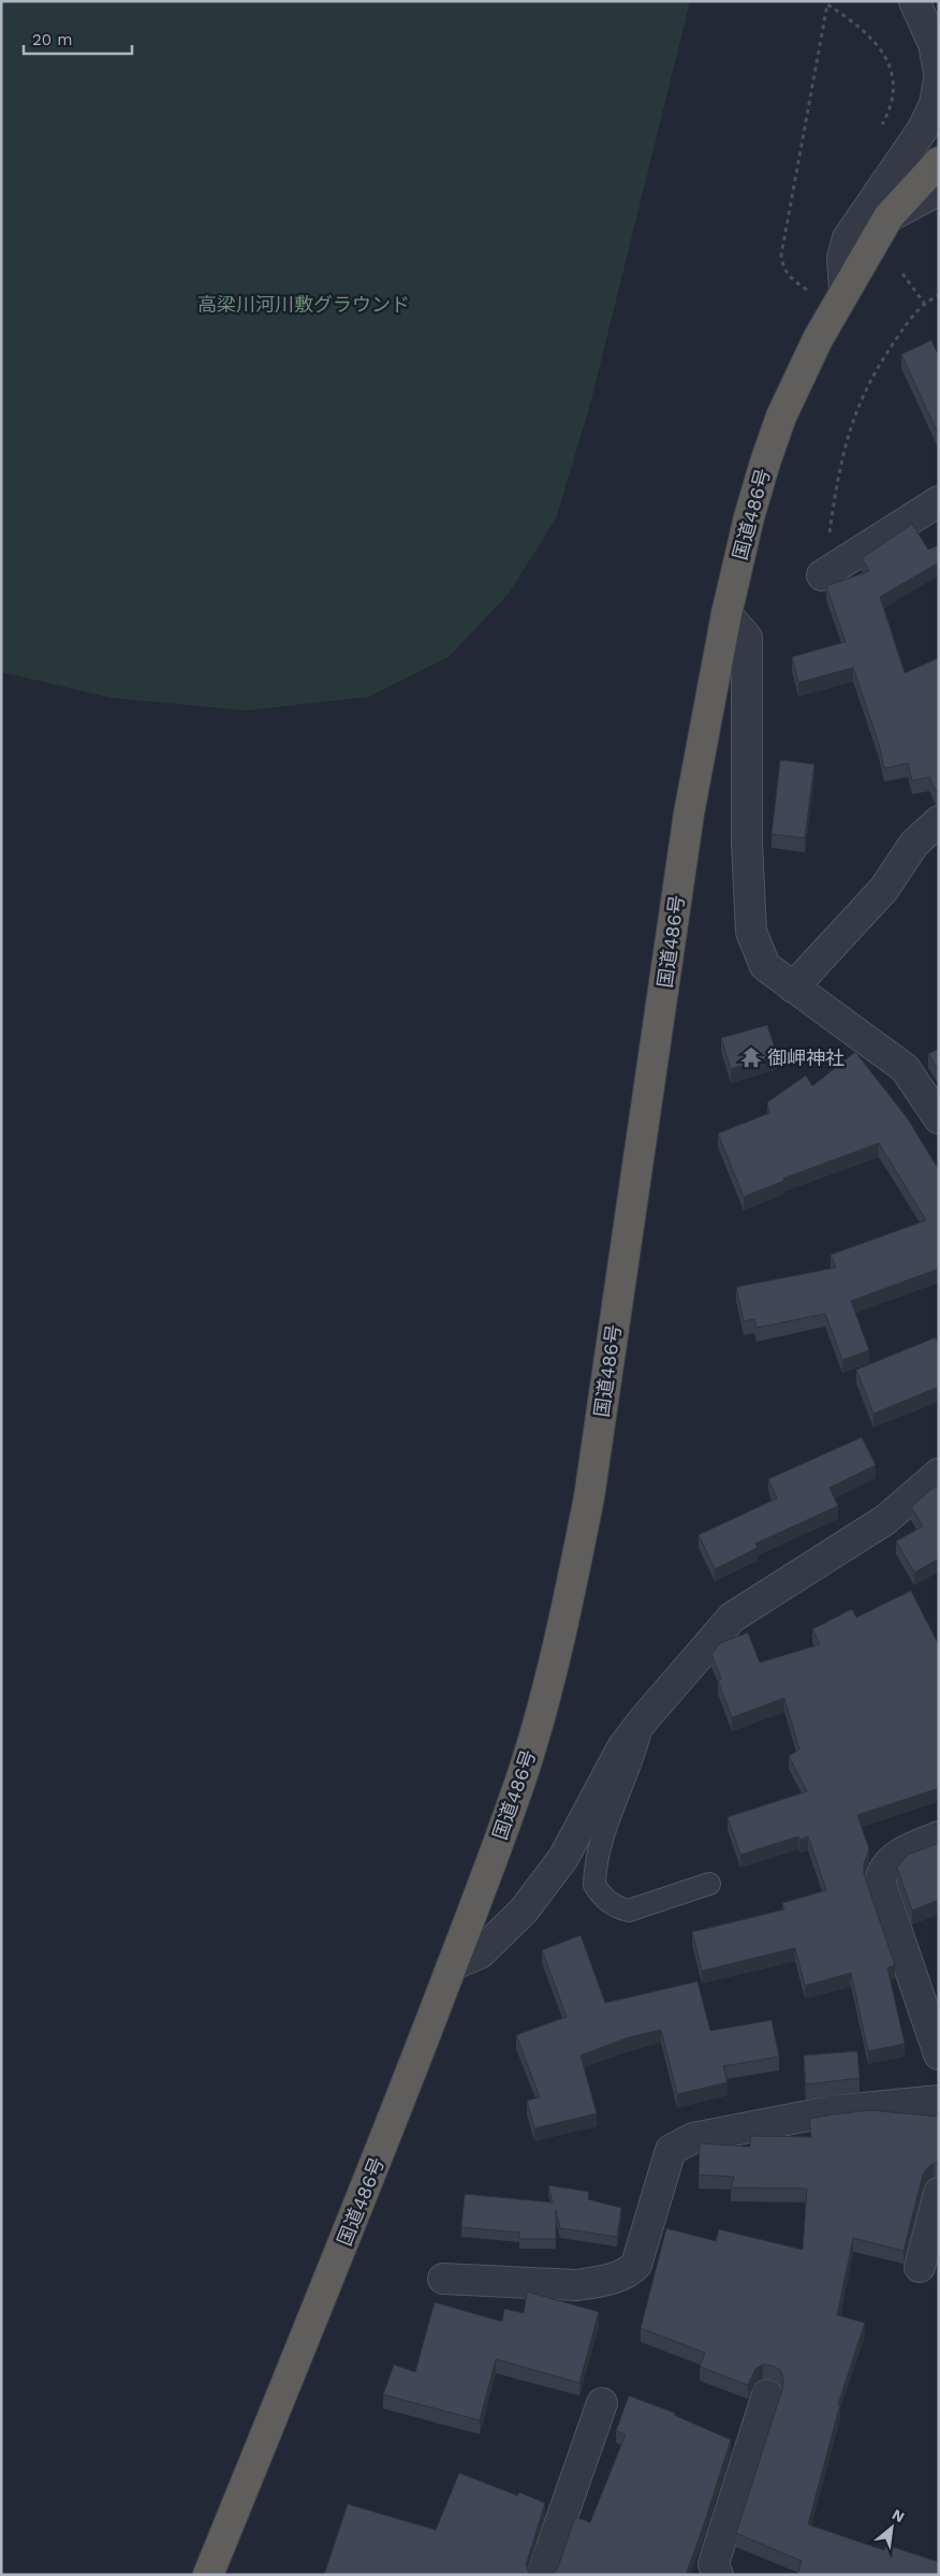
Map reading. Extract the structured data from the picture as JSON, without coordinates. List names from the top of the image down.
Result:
{
  "streets": {
    "highway": ["国道486号"]
  },
  "parks": ["高梁川河川敷グラウンド"],
  "places": {
    "temple": ["御岬神社"]
  },
  "scale_bar": "20 m",
  "north": "top right"
}
